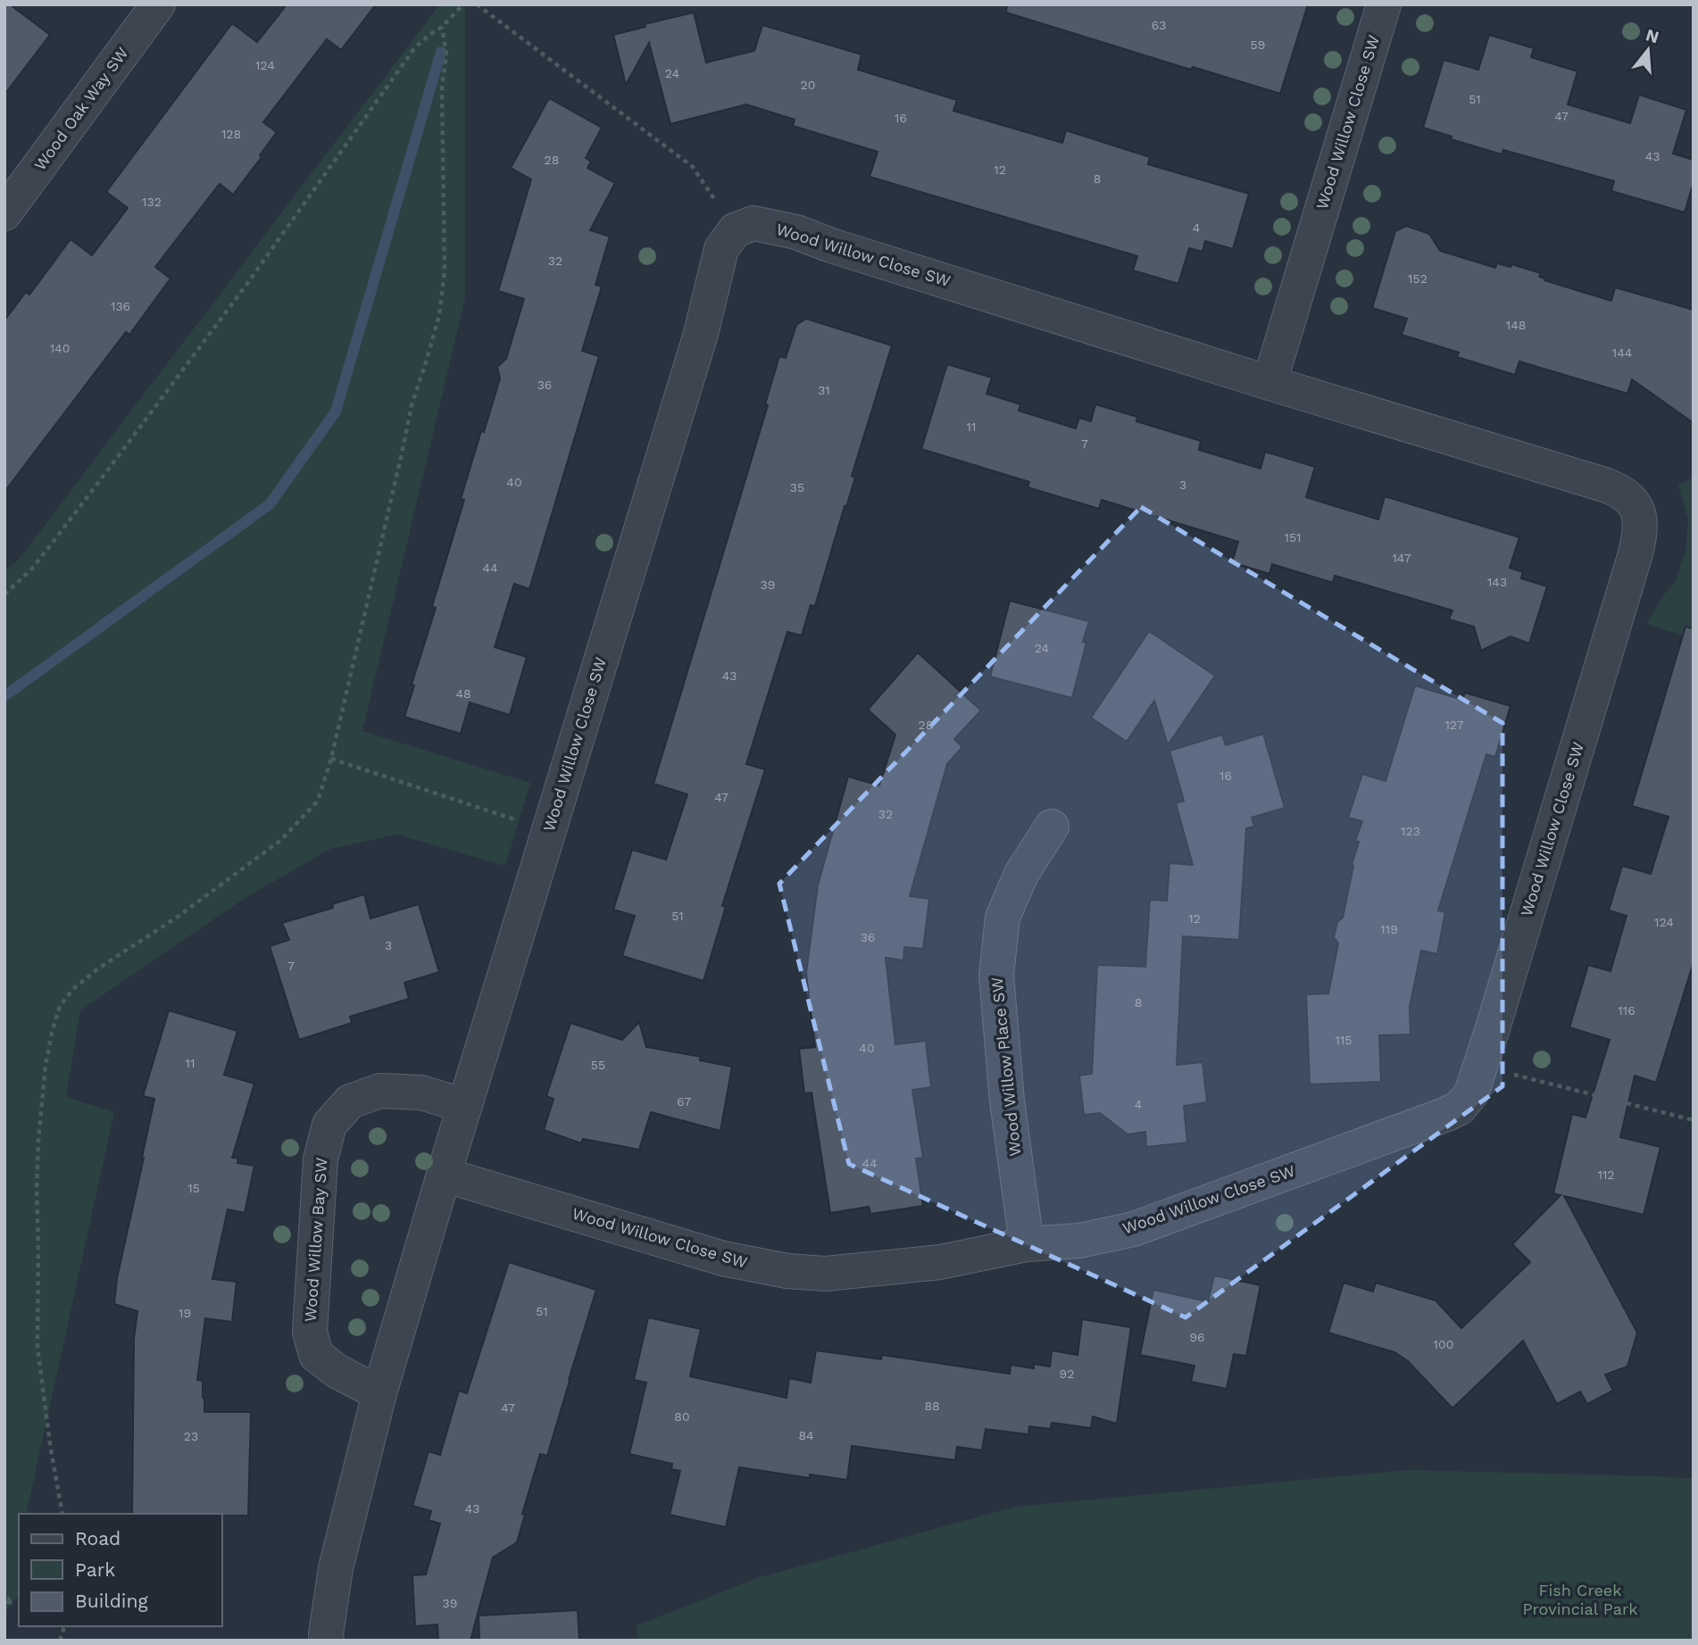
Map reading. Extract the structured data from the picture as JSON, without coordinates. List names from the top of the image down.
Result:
{
  "streets": {
    "street": [
      "Wood Oak Way SW",
      "Wood Willow Close SW",
      "Wood Willow Place SW",
      "Wood Willow Bay SW"
    ]
  },
  "crossings": [
    ["Wood Willow Close SW", "Wood Willow Place SW"],
    ["Wood Willow Close SW", "Wood Willow Bay SW"]
  ],
  "parks": ["Fish Creek Provincial Park"],
  "house_numbers": [
    "63",
    "59",
    "124",
    "24",
    "20",
    "51",
    "47",
    "16",
    "128",
    "43",
    "28",
    "12",
    "8",
    "132",
    "4",
    "32",
    "152",
    "136",
    "148",
    "140",
    "144",
    "36",
    "31",
    "11",
    "7",
    "40",
    "3",
    "35",
    "151",
    "147",
    "44",
    "143",
    "39",
    "24",
    "43",
    "48",
    "28",
    "127",
    "16",
    "47",
    "32",
    "123",
    "51",
    "12",
    "124",
    "119",
    "36",
    "3",
    "7",
    "8",
    "116",
    "115",
    "40",
    "11",
    "55",
    "67",
    "4",
    "44",
    "112",
    "15",
    "51",
    "19",
    "96",
    "100",
    "92",
    "88",
    "47",
    "80",
    "84",
    "23",
    "43",
    "39"
  ],
  "legend": ["Road", "Park", "Building"],
  "north": "top"
}
